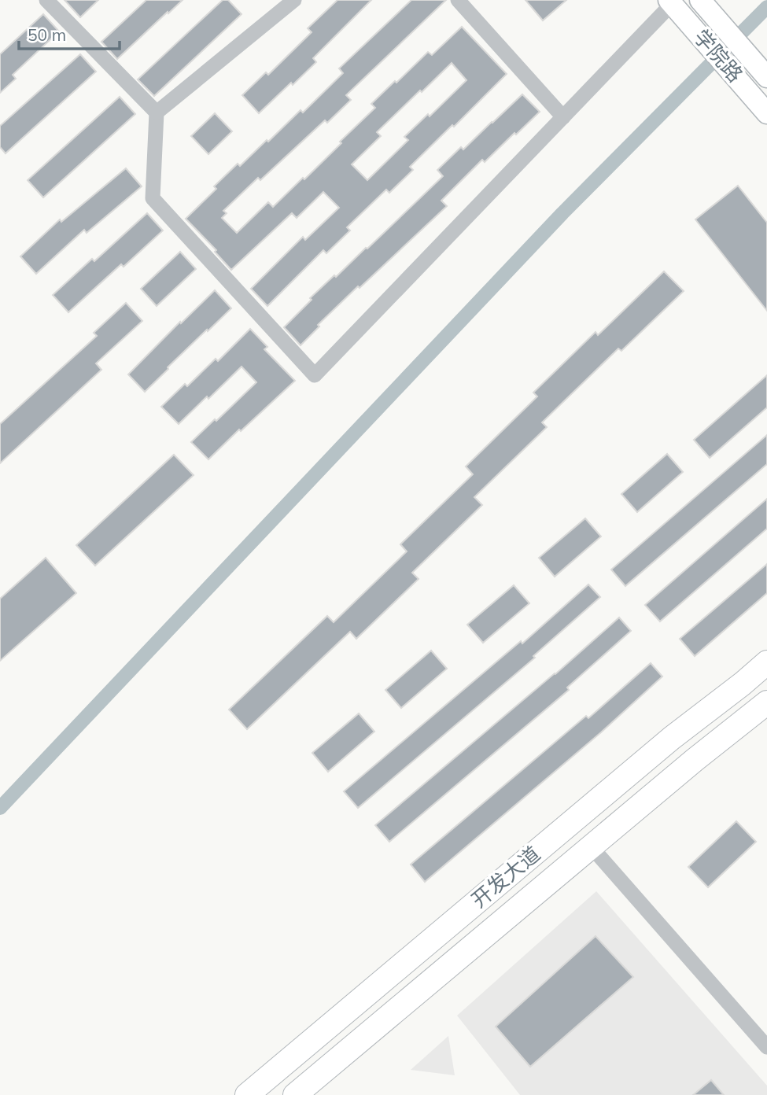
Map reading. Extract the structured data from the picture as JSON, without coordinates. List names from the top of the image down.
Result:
{
  "streets": {
    "main road": ["学院路", "开发大道"]
  },
  "scale_bar": "50 m"
}
